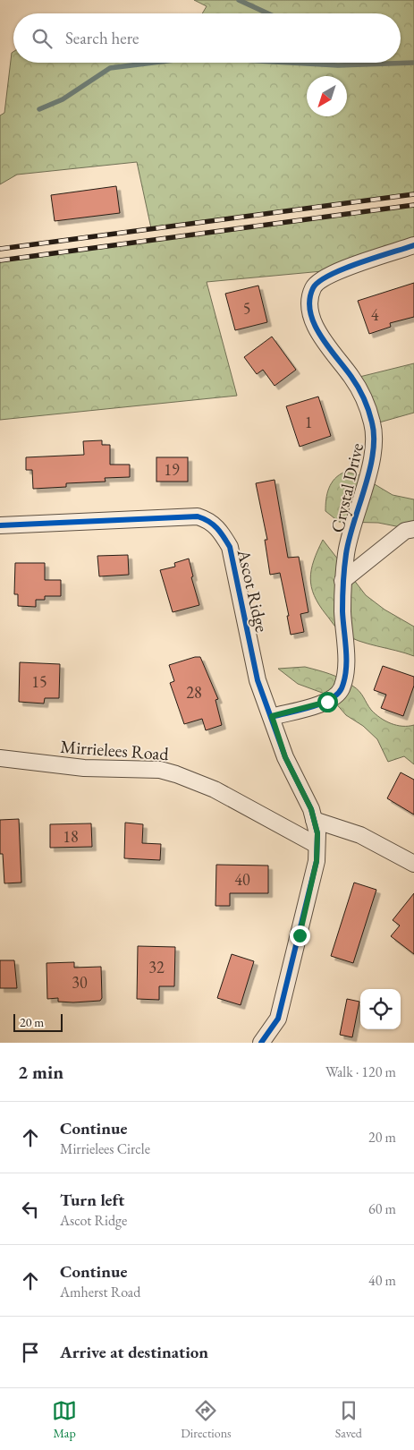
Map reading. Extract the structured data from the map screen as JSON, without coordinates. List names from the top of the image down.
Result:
{
  "streets": {
    "street": ["Crystal Drive", "Ascot Ridge", "Mirrielees Road"]
  },
  "crossings": [
    ["Crystal Drive", "Ascot Ridge"],
    ["Ascot Ridge", "Mirrielees Road"]
  ],
  "house_numbers": [
    "5",
    "4",
    "1",
    "19",
    "15",
    "28",
    "18",
    "40",
    "32",
    "30"
  ],
  "scale_bar": "20 m",
  "north": "bottom left",
  "page": {
    "search": "Search here",
    "scale": "20 m",
    "heading": ["2 min", "Walk · 120 m"],
    "list": [
      ["Continue", "Mirrielees Circle", "20 m"],
      ["Turn left", "Ascot Ridge", "60 m"],
      ["Continue", "Amherst Road", "40 m"],
      "Arrive at destination"
    ],
    "nav": ["Map", "Directions", "Saved"]
  }
}
